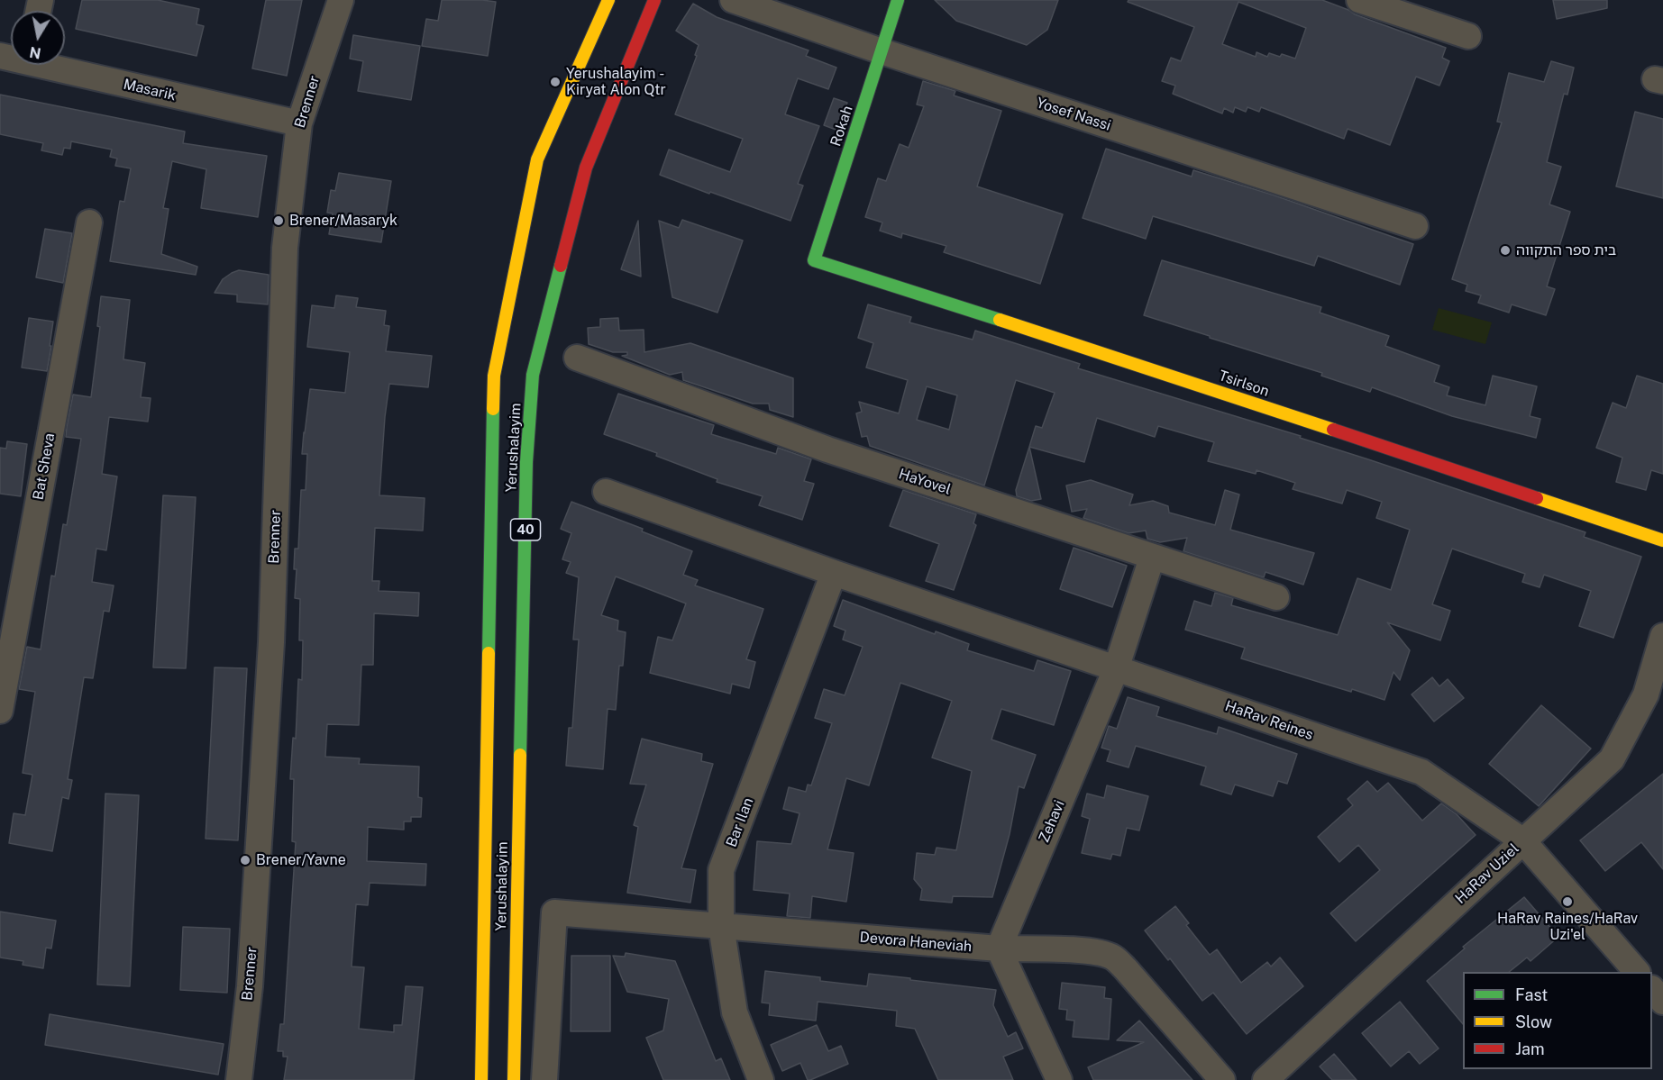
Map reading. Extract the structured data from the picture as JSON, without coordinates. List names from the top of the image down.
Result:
{
  "streets": {
    "main road": [
      "Rokah",
      "Tsirlson",
      "Yerushalayim",
      "40"
    ],
    "street": [
      "Masarik",
      "Brenner",
      "Yosef Nassi",
      "Bat Sheva",
      "HaYovel",
      "HaRav Reines",
      "Zehavi",
      "Bar Ilan",
      "HaRav Uziel",
      "Devora Haneviah"
    ]
  },
  "crossings": [
    ["Masarik", "Brenner"],
    ["Yosef Nassi", "Rokah"],
    ["Rokah", "Tsirlson"],
    ["HaYovel", "Zehavi"],
    ["HaRav Reines", "Zehavi"],
    ["HaRav Reines", "Bar Ilan"],
    ["HaRav Reines", "HaRav Uziel"],
    ["Zehavi", "Devora Haneviah"],
    ["Bar Ilan", "Devora Haneviah"]
  ],
  "places": [
    "Yerushalayim - Kiryat Alon Qtr",
    "Brener/Masaryk",
    "בית ספר התקווה",
    "Brener/Yavne",
    "HaRav Raines/HaRav Uzi'el"
  ],
  "legend": ["Fast", "Slow", "Jam"],
  "north": "bottom"
}
